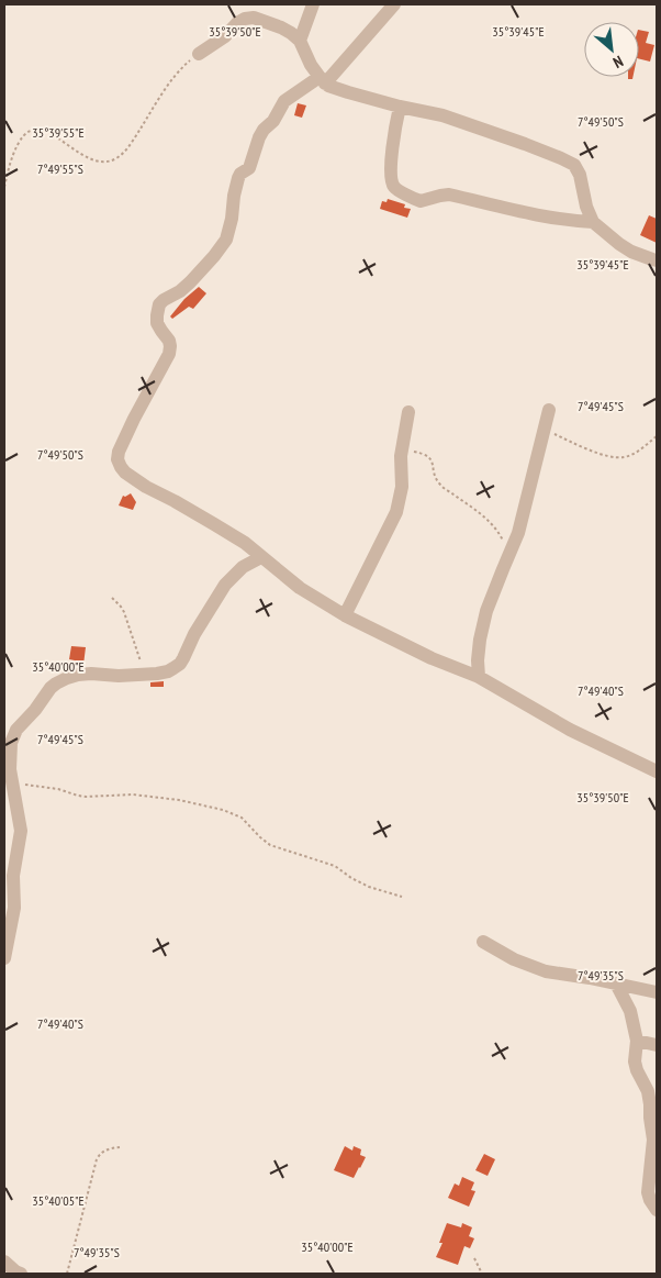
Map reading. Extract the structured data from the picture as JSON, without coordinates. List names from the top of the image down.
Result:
{
  "north": "bottom right",
  "coordinates": [
    "35°39'50\"E",
    "35°39'45\"E",
    "7°49'50\"S",
    "35°39'55\"E",
    "7°49'55\"S",
    "7°49'45\"S",
    "35°40'00\"E",
    "7°49'40\"S",
    "7°49'35\"S",
    "35°40'05\"E"
  ]
}
